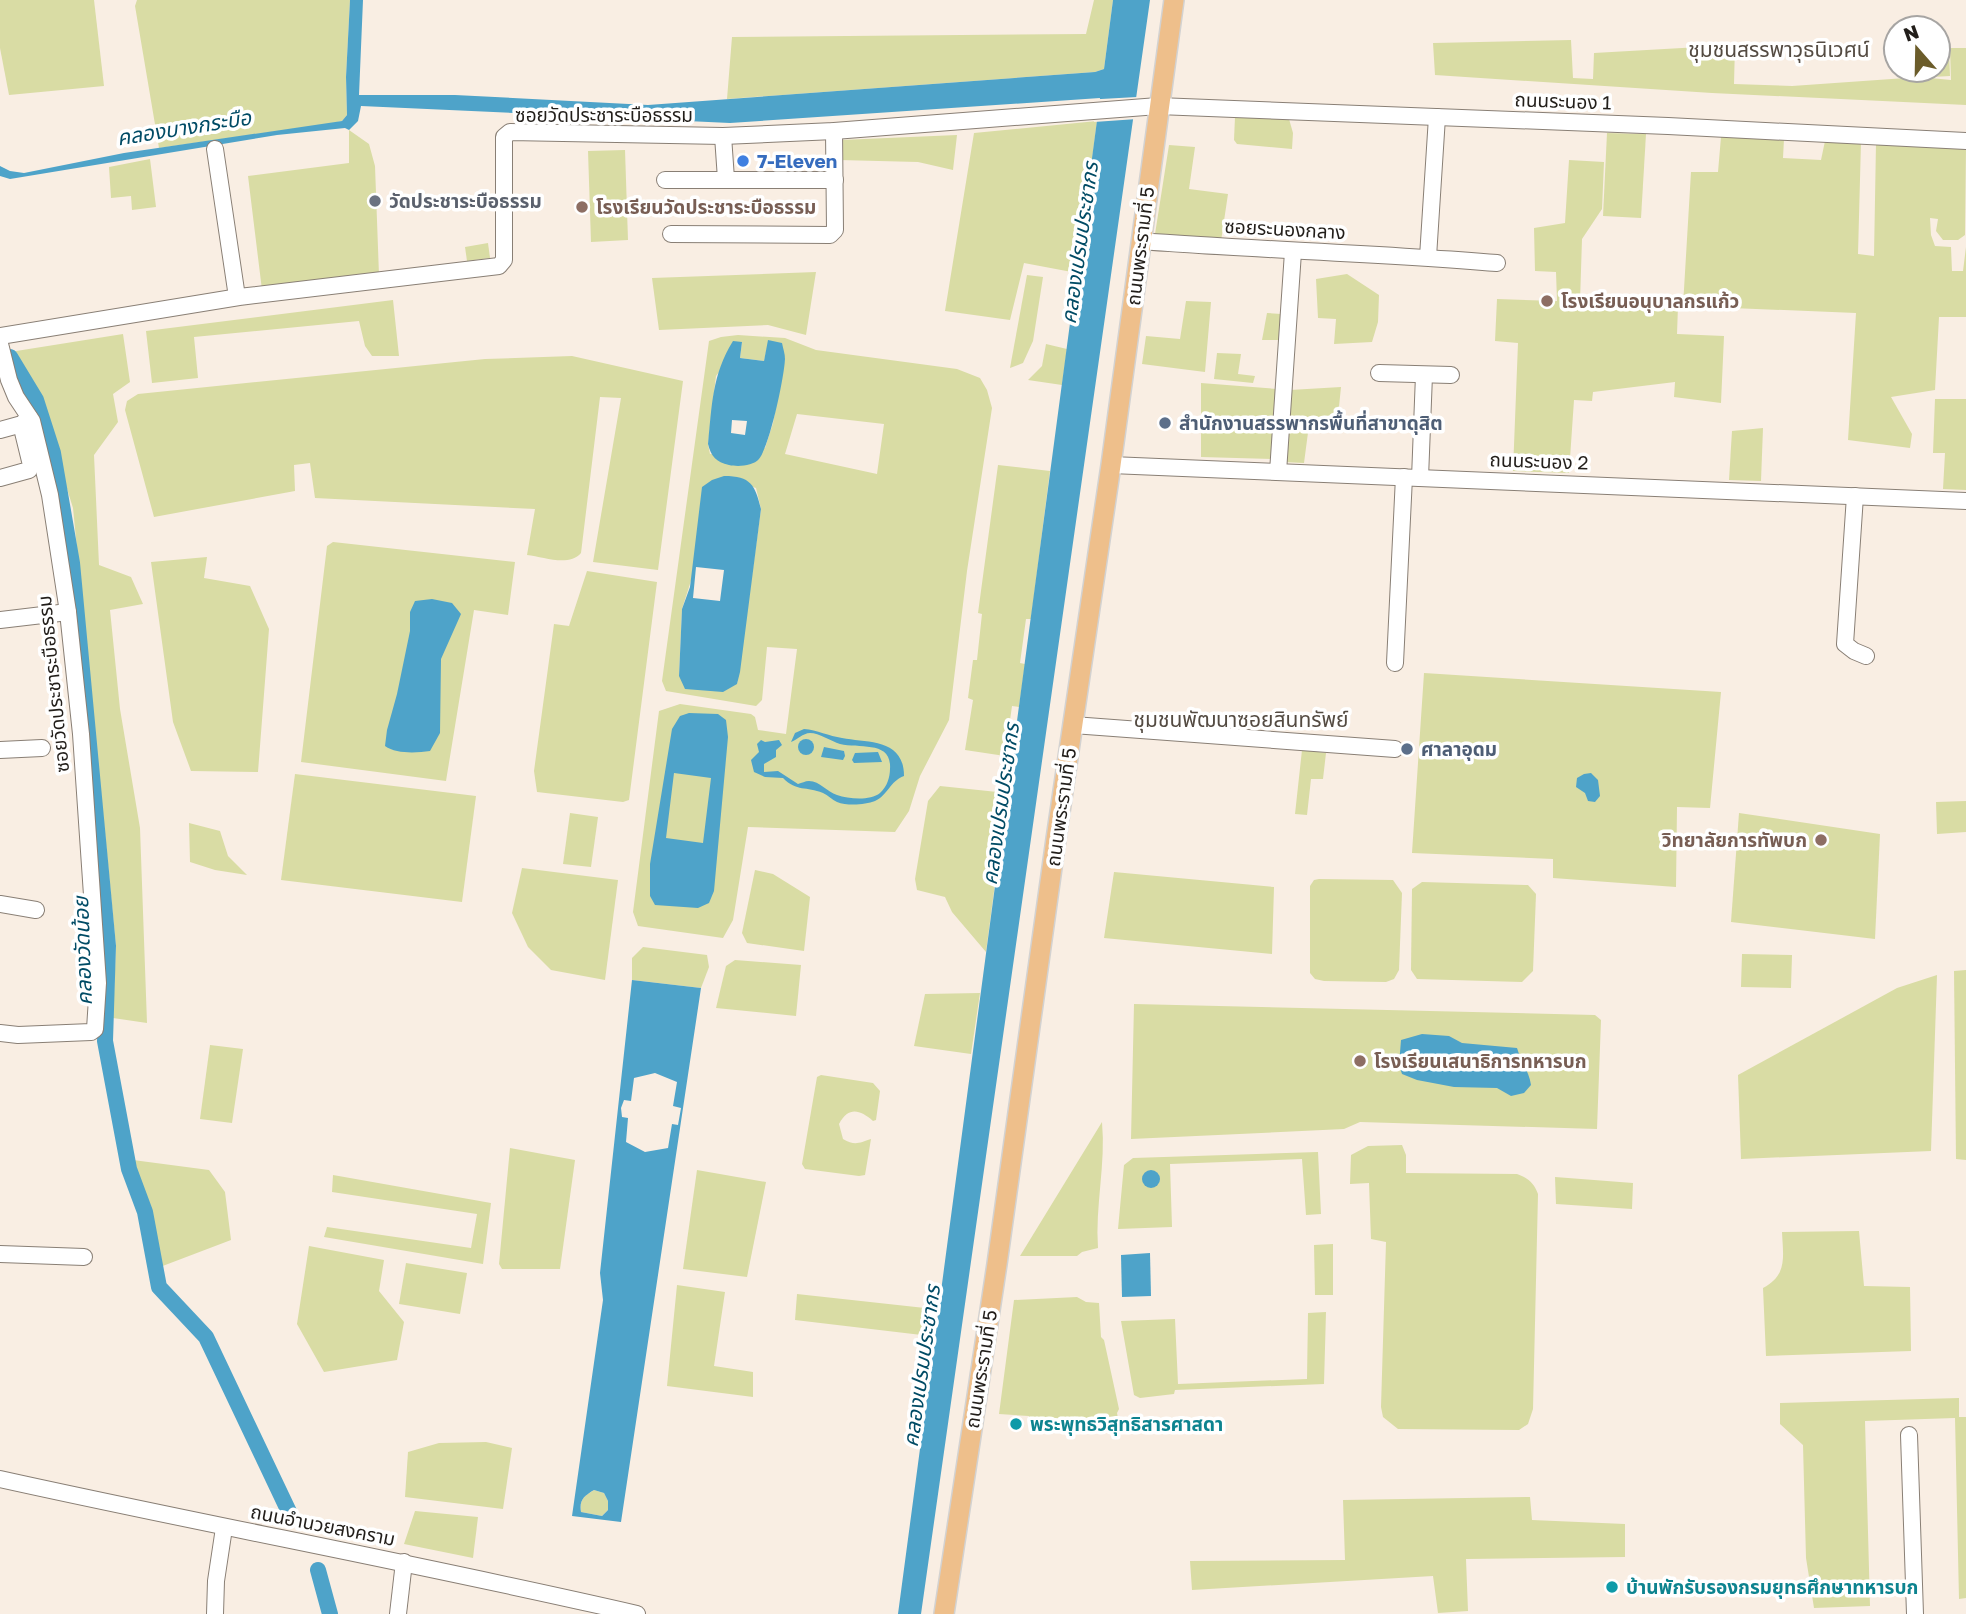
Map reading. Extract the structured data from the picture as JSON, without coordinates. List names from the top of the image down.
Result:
{
  "streets": {
    "main road": ["ถนนพระรามที่ 5"],
    "street": [
      "ถนนระนอง 1",
      "ซอยวัดประชาระบือธรรม",
      "ซอยระนองกลาง",
      "ถนนระนอง 2",
      "ถนนอำนวยสงคราม"
    ]
  },
  "crossings": [
    ["ถนนระนอง 1", "ซอยวัดประชาระบือธรรม"],
    ["ถนนระนอง 1", "ถนนพระรามที่ 5"],
    ["ซอยระนองกลาง", "ถนนพระรามที่ 5"],
    ["ถนนพระรามที่ 5", "ถนนระนอง 2"]
  ],
  "districts": ["ชุมชนสรรพาวุธนิเวศน์", "ชุมชนพัฒนาซอยสินทรัพย์"],
  "water": ["คลองบางกระบือ", "คลองเปรมประชากร", "คลองวัดน้อย"],
  "places": [
    "7-Eleven",
    "วัดประชาระบือธรรม",
    "โรงเรียนวัดประชาระบือธรรม",
    "โรงเรียนอนุบาลกรแก้ว",
    "สำนักงานสรรพากรพื้นที่สาขาดุสิต",
    "ศาลาอุดม",
    "วิทยาลัยการทัพบก",
    "โรงเรียนเสนาธิการทหารบก",
    "พระพุทธวิสุทธิสารศาสดา",
    "บ้านพักรับรองกรมยุทธศึกษาทหารบก"
  ],
  "north": "top"
}
